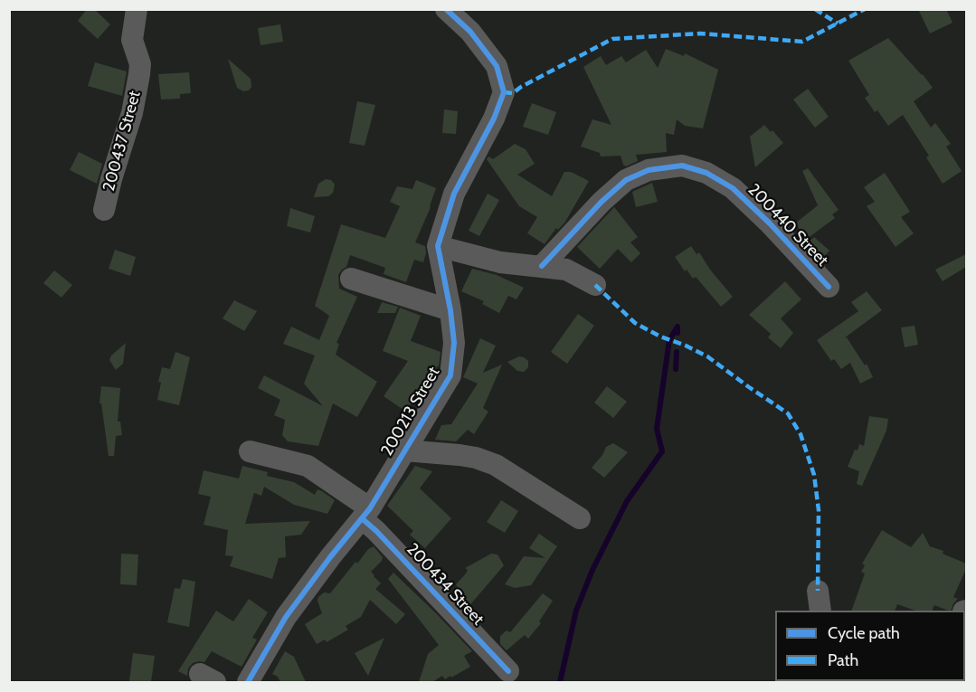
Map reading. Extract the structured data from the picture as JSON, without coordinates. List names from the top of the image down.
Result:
{
  "streets": {
    "street": [
      "200437 Street",
      "200440 Street",
      "200213 Street",
      "200434 Street"
    ]
  },
  "crossings": [
    ["200213 Street", "200434 Street"]
  ],
  "legend": ["Cycle path", "Path"]
}
